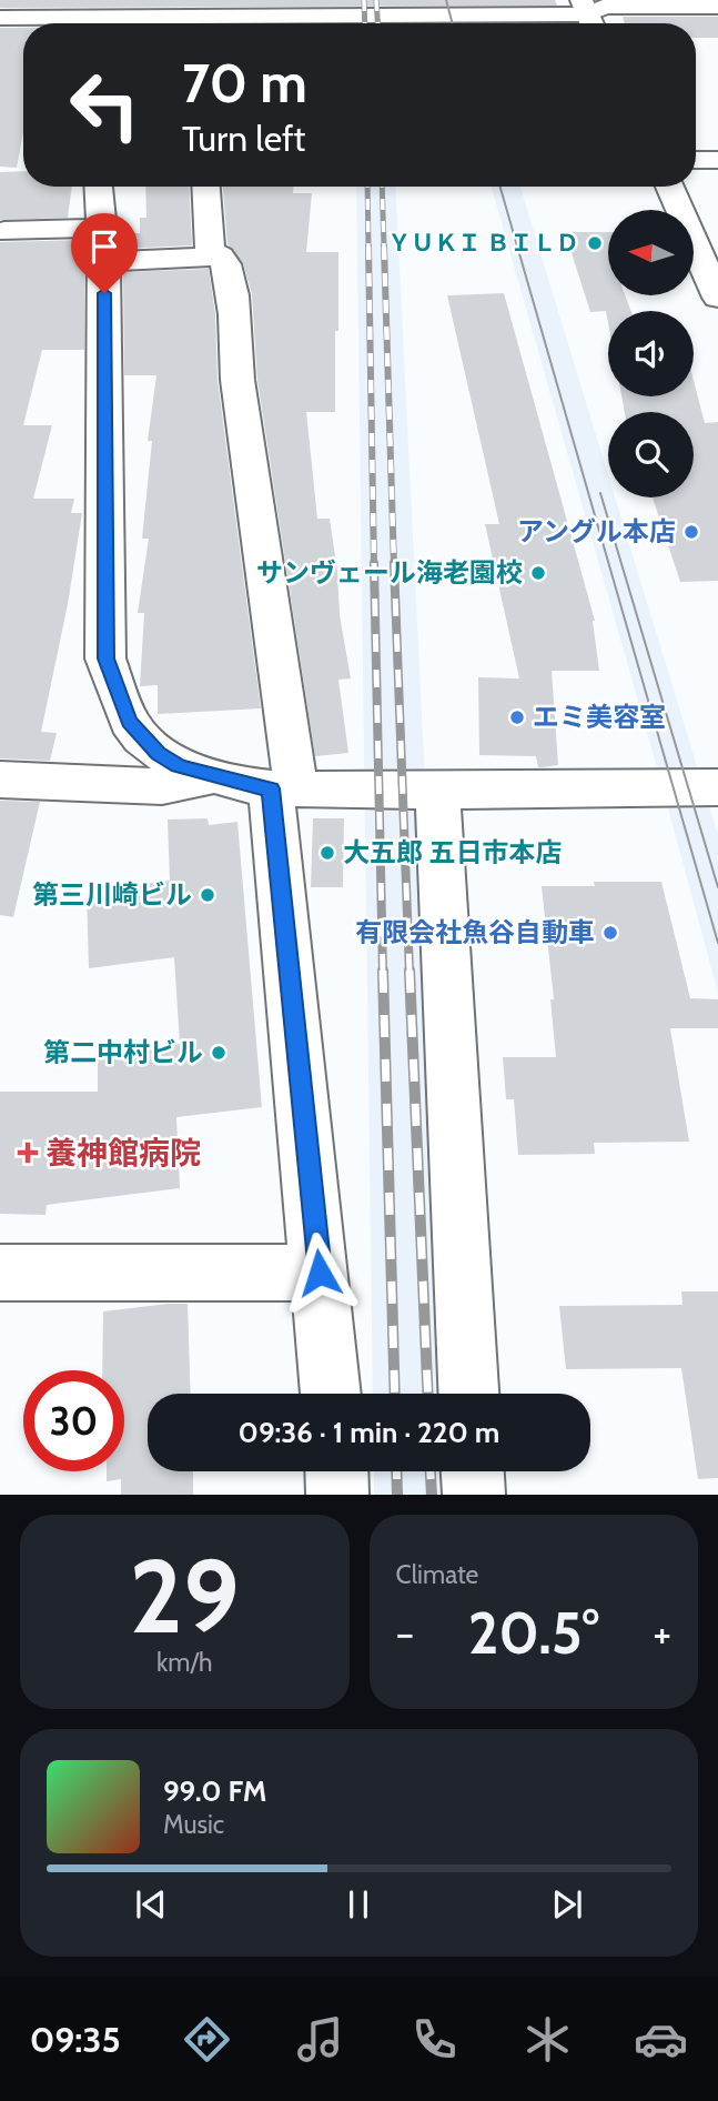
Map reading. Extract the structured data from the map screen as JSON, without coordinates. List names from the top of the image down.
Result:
{
  "places": {
    "other": [
      "ＹＵＫＩ ＢＩＬＤ",
      "アングル本店",
      "サンヴェール海老園校",
      "エミ美容室",
      "大五郎 五日市本店",
      "第三川崎ビル",
      "有限会社魚谷自動車",
      "第二中村ビル"
    ],
    "health": ["養神館病院"]
  },
  "north": "left",
  "page": {
    "turn": ["70 m", "Turn left"],
    "limit": "30",
    "trip": "09:36 · 1 min · 220 m",
    "tile": [
      ["29", "km/h"],
      "Climate"
    ],
    "heat": ["−", "20.5°", "+"],
    "song": ["99.0 FM", "Music"],
    "tabs": "09:35"
  }
}
